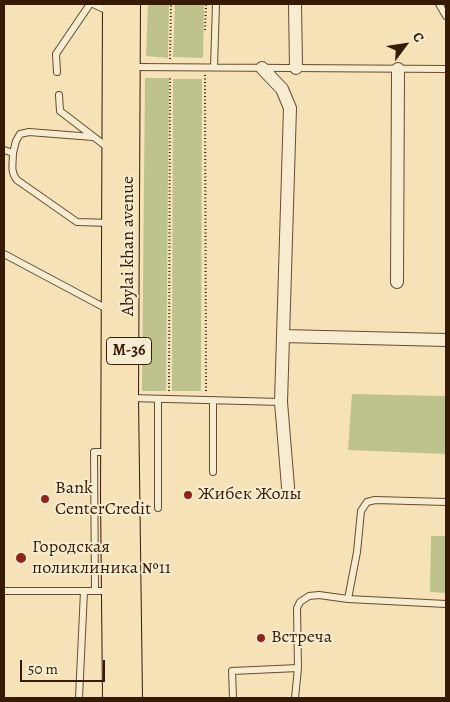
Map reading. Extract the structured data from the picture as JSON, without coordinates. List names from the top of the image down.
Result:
{
  "streets": {
    "main road": ["Abylai khan avenue", "M-36"]
  },
  "places": [
    "Жибек Жолы",
    "Bank CenterCredit",
    "Городская поликлиника №11",
    "Встреча"
  ],
  "scale_bar": "50 m",
  "north": "top right"
}
